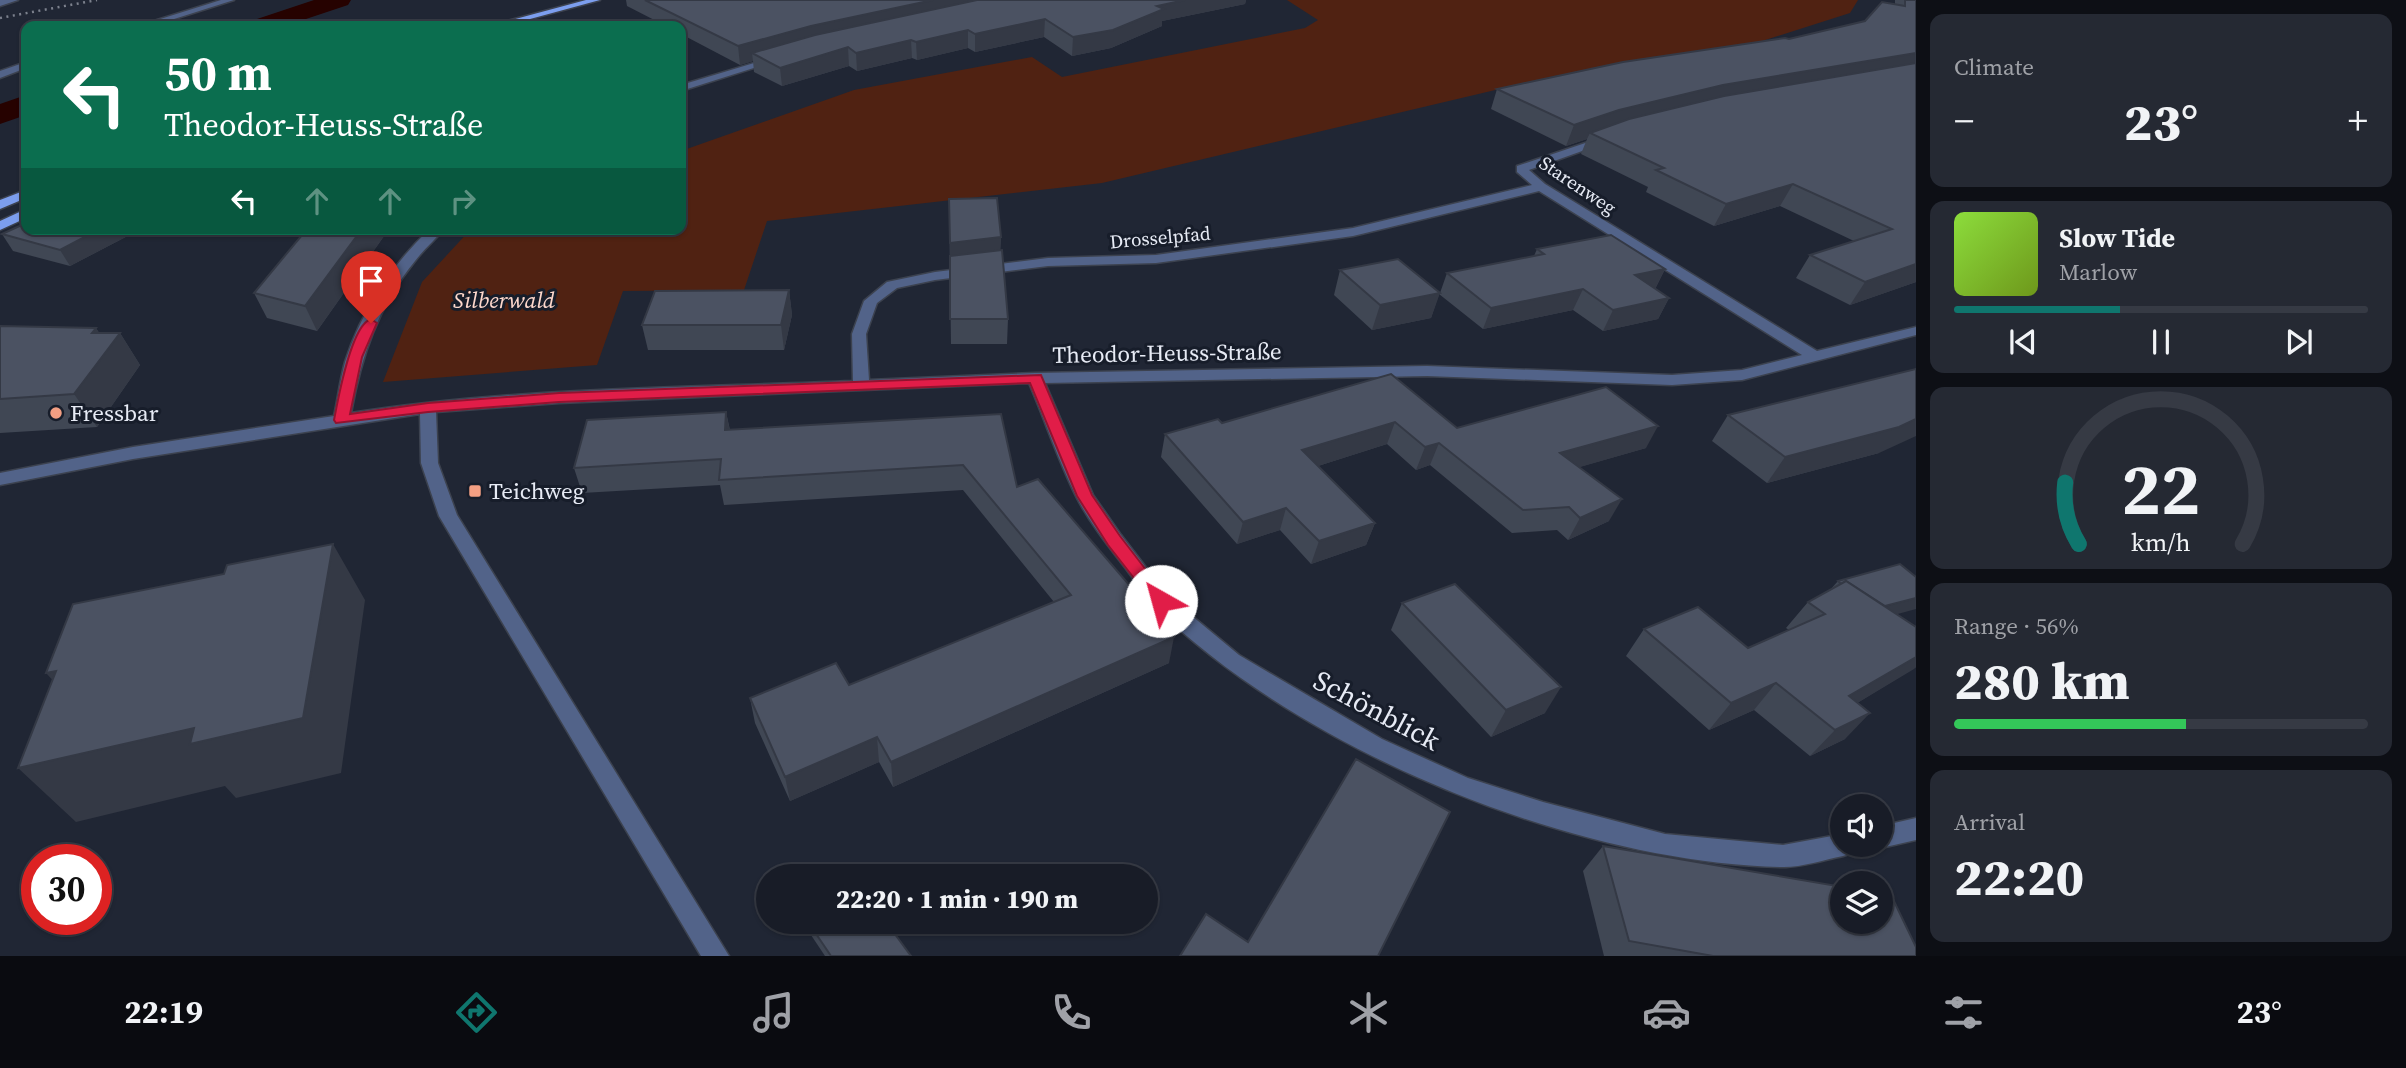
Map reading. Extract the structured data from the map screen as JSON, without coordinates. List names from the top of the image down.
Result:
{
  "streets": {
    "street": [
      "Starenweg",
      "Drosselpfad",
      "Theodor-Heuss-Straße",
      "Schönblick"
    ]
  },
  "crossings": [
    ["Starenweg", "Drosselpfad"],
    ["Starenweg", "Theodor-Heuss-Straße"],
    ["Drosselpfad", "Theodor-Heuss-Straße"],
    ["Theodor-Heuss-Straße", "Schönblick"]
  ],
  "parks": ["Silberwald"],
  "places": {
    "other": ["Fressbar"],
    "transit": ["Teichweg"]
  },
  "page": {
    "tile": [
      "Climate",
      ["Range · 56%", "280 km"],
      ["Arrival", "22:20"]
    ],
    "turn": ["50 m", "Theodor-Heuss-Straße"],
    "heat": ["−", "23°", "+"],
    "song": ["Slow Tide", "Marlow"],
    "limit": "30",
    "trip": "22:20 · 1 min · 190 m",
    "tabs": ["22:19", "23°"],
    "gauge": ["22", "km/h"]
  }
}
